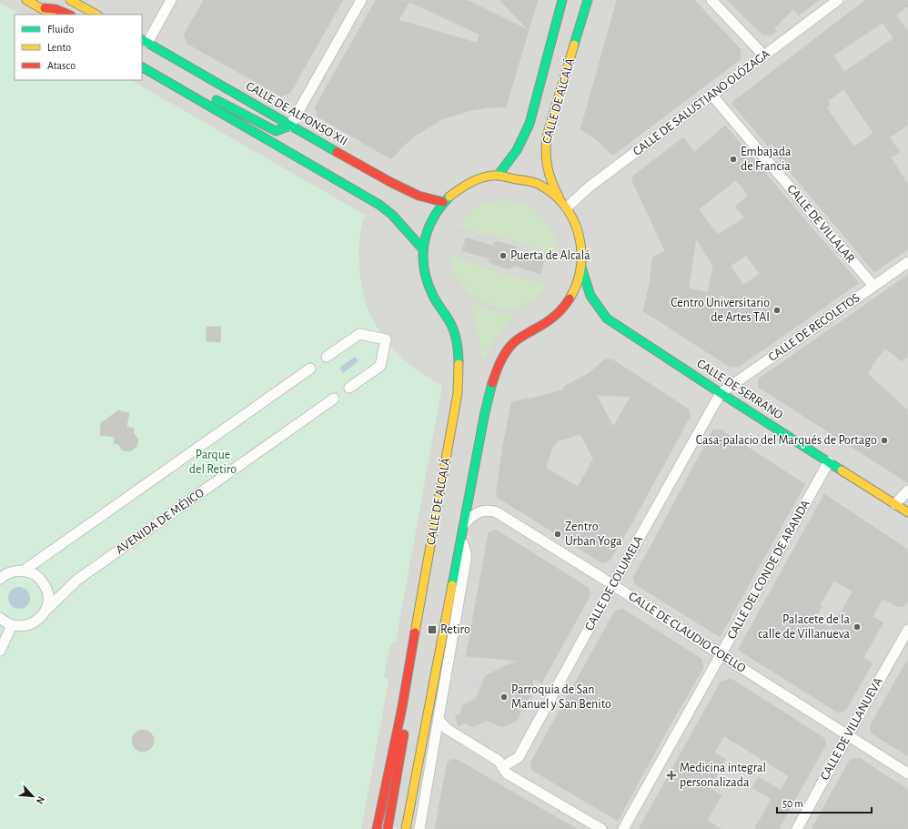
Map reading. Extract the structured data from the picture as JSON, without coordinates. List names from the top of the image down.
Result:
{
  "streets": {
    "main road": ["CALLE DE ALCALÁ", "CALLE DE ALFONSO XII", "CALLE DE SERRANO"],
    "street": [
      "CALLE DE SALUSTIANO OLÓZAGA",
      "CALLE DE VILLALAR",
      "CALLE DE RECOLETOS",
      "AVENIDA DE MÉJICO",
      "CALLE DEL CONDE DE ARANDA",
      "CALLE DE COLUMELA",
      "CALLE DE CLAUDIO COELLO",
      "CALLE DE VILLANUEVA"
    ]
  },
  "crossings": [
    ["CALLE DE ALCALÁ", "CALLE DE SALUSTIANO OLÓZAGA"],
    ["CALLE DE ALCALÁ", "CALLE DE ALFONSO XII"],
    ["CALLE DE ALCALÁ", "CALLE DE SERRANO"],
    ["CALLE DE SALUSTIANO OLÓZAGA", "CALLE DE VILLALAR"],
    ["CALLE DE VILLALAR", "CALLE DE RECOLETOS"],
    ["CALLE DE RECOLETOS", "CALLE DE SERRANO"],
    ["CALLE DE RECOLETOS", "CALLE DE COLUMELA"],
    ["CALLE DE SERRANO", "CALLE DEL CONDE DE ARANDA"],
    ["CALLE DE SERRANO", "CALLE DE COLUMELA"],
    ["CALLE DEL CONDE DE ARANDA", "CALLE DE CLAUDIO COELLO"],
    ["CALLE DE COLUMELA", "CALLE DE CLAUDIO COELLO"],
    ["CALLE DE CLAUDIO COELLO", "CALLE DE VILLANUEVA"]
  ],
  "parks": ["Parque del Retiro"],
  "places": {
    "other": [
      "Embajada de Francia",
      "Puerta de Alcalá",
      "Centro Universitario de Artes TAI",
      "Casa-palacio del Marqués de Portago",
      "Zentro Urban Yoga",
      "Palacete de la calle de Villanueva",
      "Parroquia de San Manuel y San Benito"
    ],
    "transit": ["Retiro"],
    "health": ["Medicina integral personalizada"]
  },
  "legend": ["Fluido", "Lento", "Atasco"],
  "scale_bar": "50 m",
  "north": "bottom right"
}
